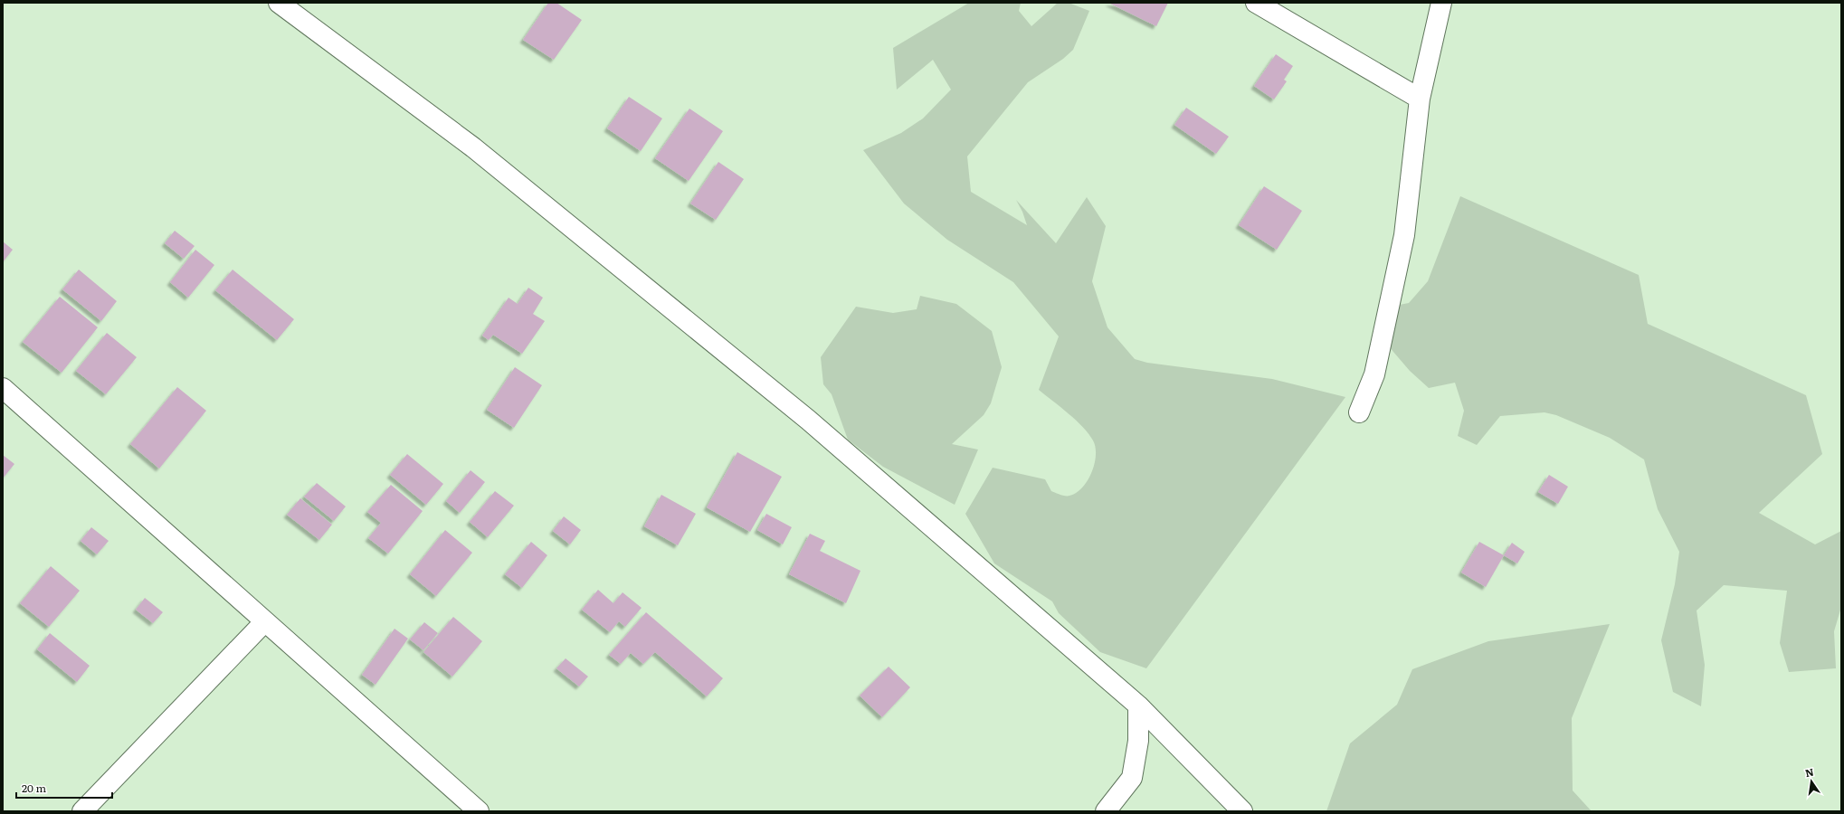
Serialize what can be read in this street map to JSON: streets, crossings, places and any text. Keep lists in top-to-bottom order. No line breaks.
{"scale_bar":"20 m","north":"top"}
